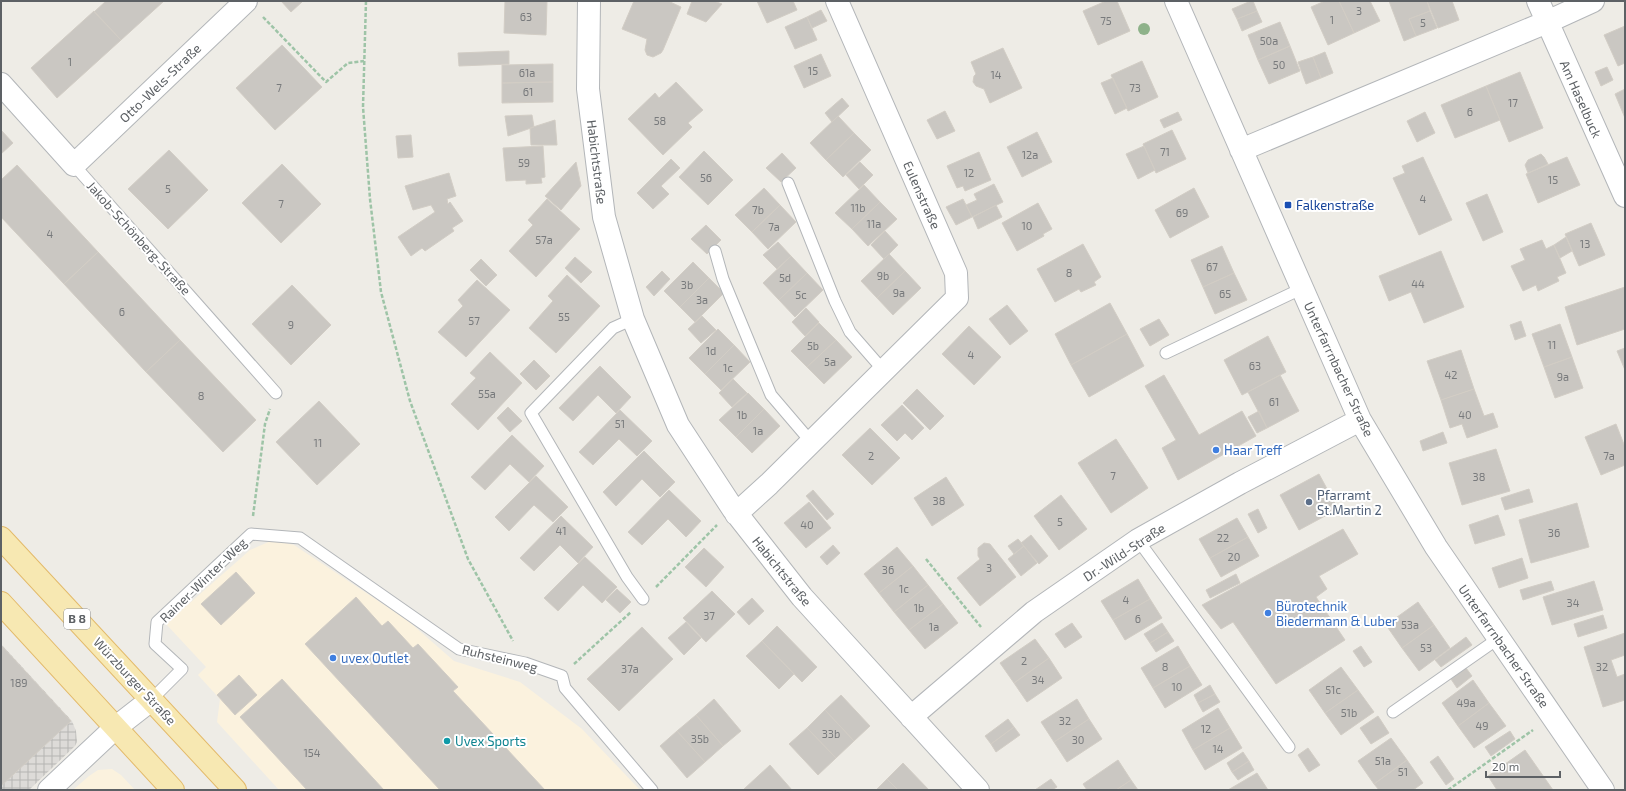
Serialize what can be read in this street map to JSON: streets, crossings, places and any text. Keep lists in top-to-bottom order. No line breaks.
{"streets":{"main road":["B 8","Würzburger Straße"],"street":["Otto-Wels-Straße","Am Haselbuck","Habichtstraße","Eulenstraße","Jakob-Schönberg-Straße","Unterfarrnbacher Straße","Dr.-Wild-Straße"],"lane":["Rainer-Winter-Weg","Ruhsteinweg"]},"crossings":[["Otto-Wels-Straße","Jakob-Schönberg-Straße"],["Habichtstraße","Eulenstraße"],["Habichtstraße","Dr.-Wild-Straße"],["Unterfarrnbacher Straße","Dr.-Wild-Straße"],["Rainer-Winter-Weg","Ruhsteinweg"],["Rainer-Winter-Weg","Würzburger Straße"]],"places":{"transit":["Falkenstraße"],"other":["Haar Treff","Pfarramt St.Martin 2","Bürotechnik Biedermann & Luber","uvex Outlet","Uvex Sports"]},"house_numbers":["3","63","1","75","5","50a","1","50","15","61a","14","7","73","61","17","6","58","71","12a","59","12","56","15","5","4","7","11b","7b","69","11a","10","7a","4","57a","13","67","8","9b","5d","44","3b","9a","65","5c","3a","6","55","57","9","11","5b","1d","4","5a","63","1c","42","9a","55a","8","61","1b","40","51","1a","11","2","7a","7","38","38","5","40","41","36","22","20","3","36","1c","4","34","1b","37","6","53a","1a","53","2","8","32","37a","34","189","10","51c","49a","51b","32","49","12","33b","35b","30","14","154","51a","51"],"scale_bar":"20 m"}
